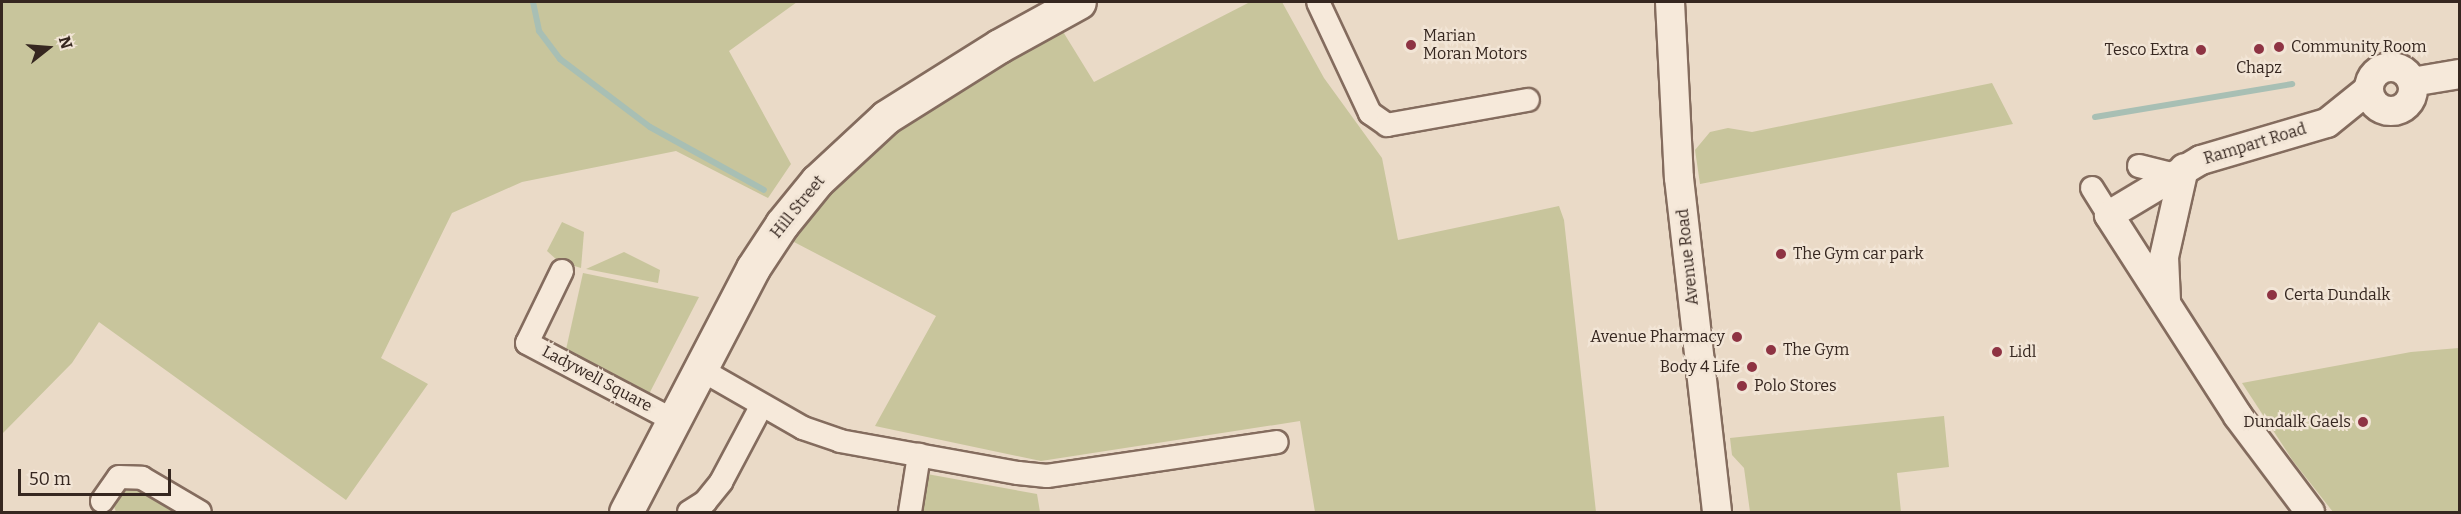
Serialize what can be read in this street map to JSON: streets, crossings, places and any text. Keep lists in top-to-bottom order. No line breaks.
{"streets":{"main road":["Hill Street"],"street":["Rampart Road","Avenue Road","Ladywell Square"]},"crossings":[["Hill Street","Ladywell Square"]],"places":["Marian Moran Motors","Community Room","Chapz","Tesco Extra","The Gym car park","Certa Dundalk","Avenue Pharmacy","The Gym","Lidl","Body 4 Life","Polo Stores","Dundalk Gaels"],"scale_bar":"50 m","north":"right"}
